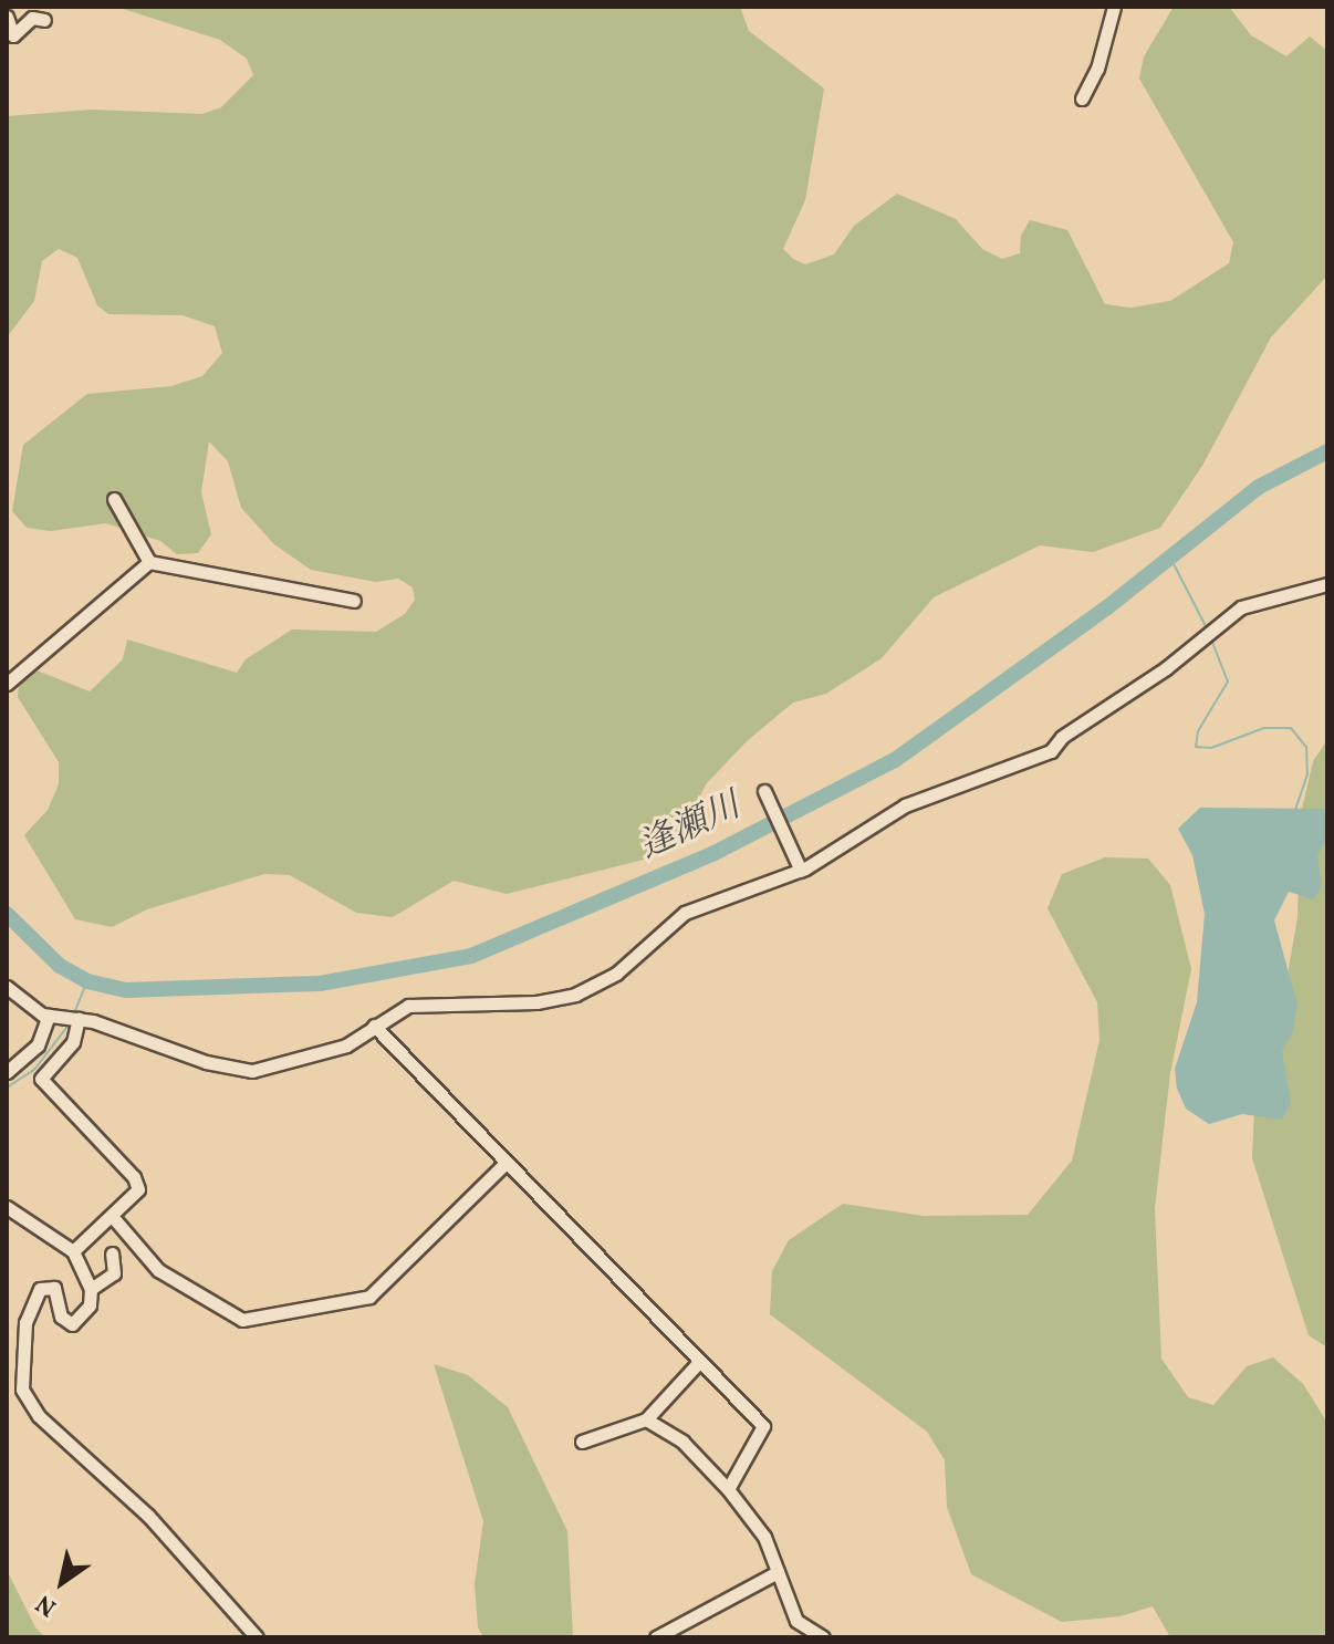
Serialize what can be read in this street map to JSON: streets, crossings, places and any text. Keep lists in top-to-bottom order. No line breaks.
{"water":["逢瀬川"],"north":"bottom left"}
